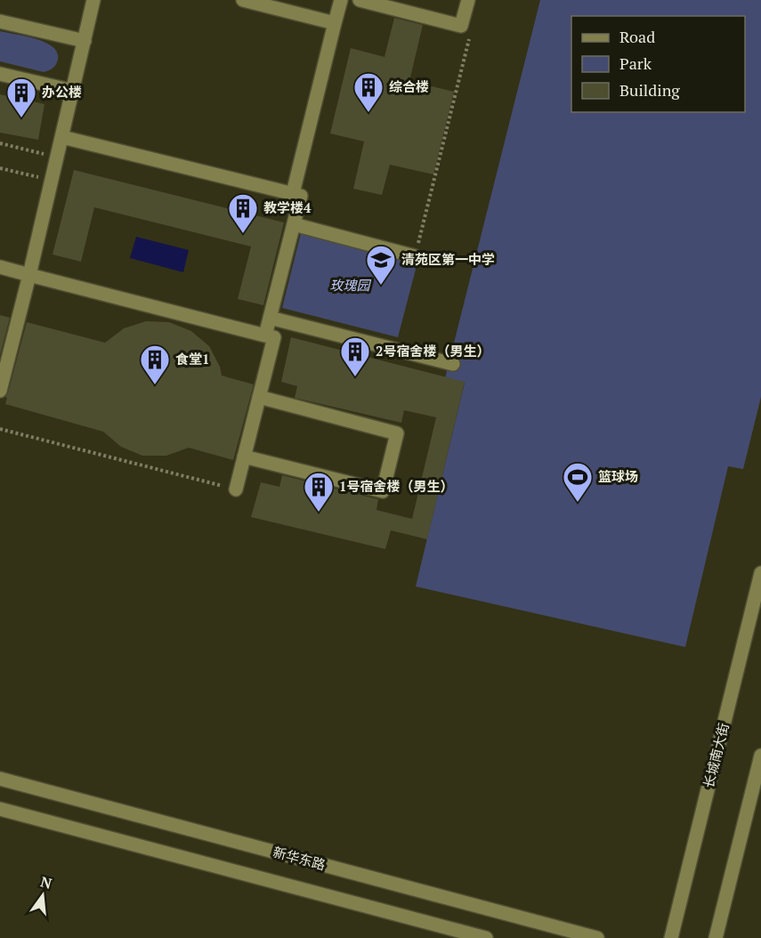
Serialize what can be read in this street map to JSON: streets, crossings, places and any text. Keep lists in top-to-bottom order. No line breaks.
{"streets":{"street":["长城南大街","新华东路"]},"parks":["玫瑰园"],"places":{"building":["综合楼","办公楼","教学楼4","2号宿舍楼（男生）","食堂1","1号宿舍楼（男生）"],"school or university":["清苑区第一中学"],"sports":["篮球场"]},"legend":["Road","Park","Building"],"north":"top"}
